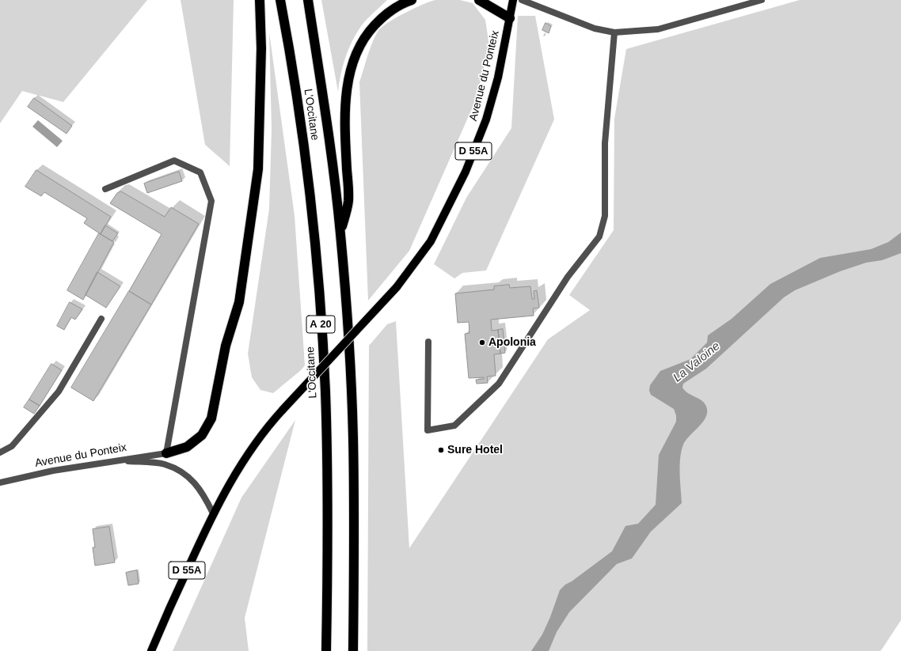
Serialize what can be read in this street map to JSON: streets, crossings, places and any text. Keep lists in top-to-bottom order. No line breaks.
{"streets":{"highway":["L'Occitane","A 20"],"main road":["Avenue du Ponteix","D 55A"]},"crossings":[["Avenue du Ponteix","D 55A"]],"water":["La Valoine"],"places":["Apolonia","Sure Hotel"]}
